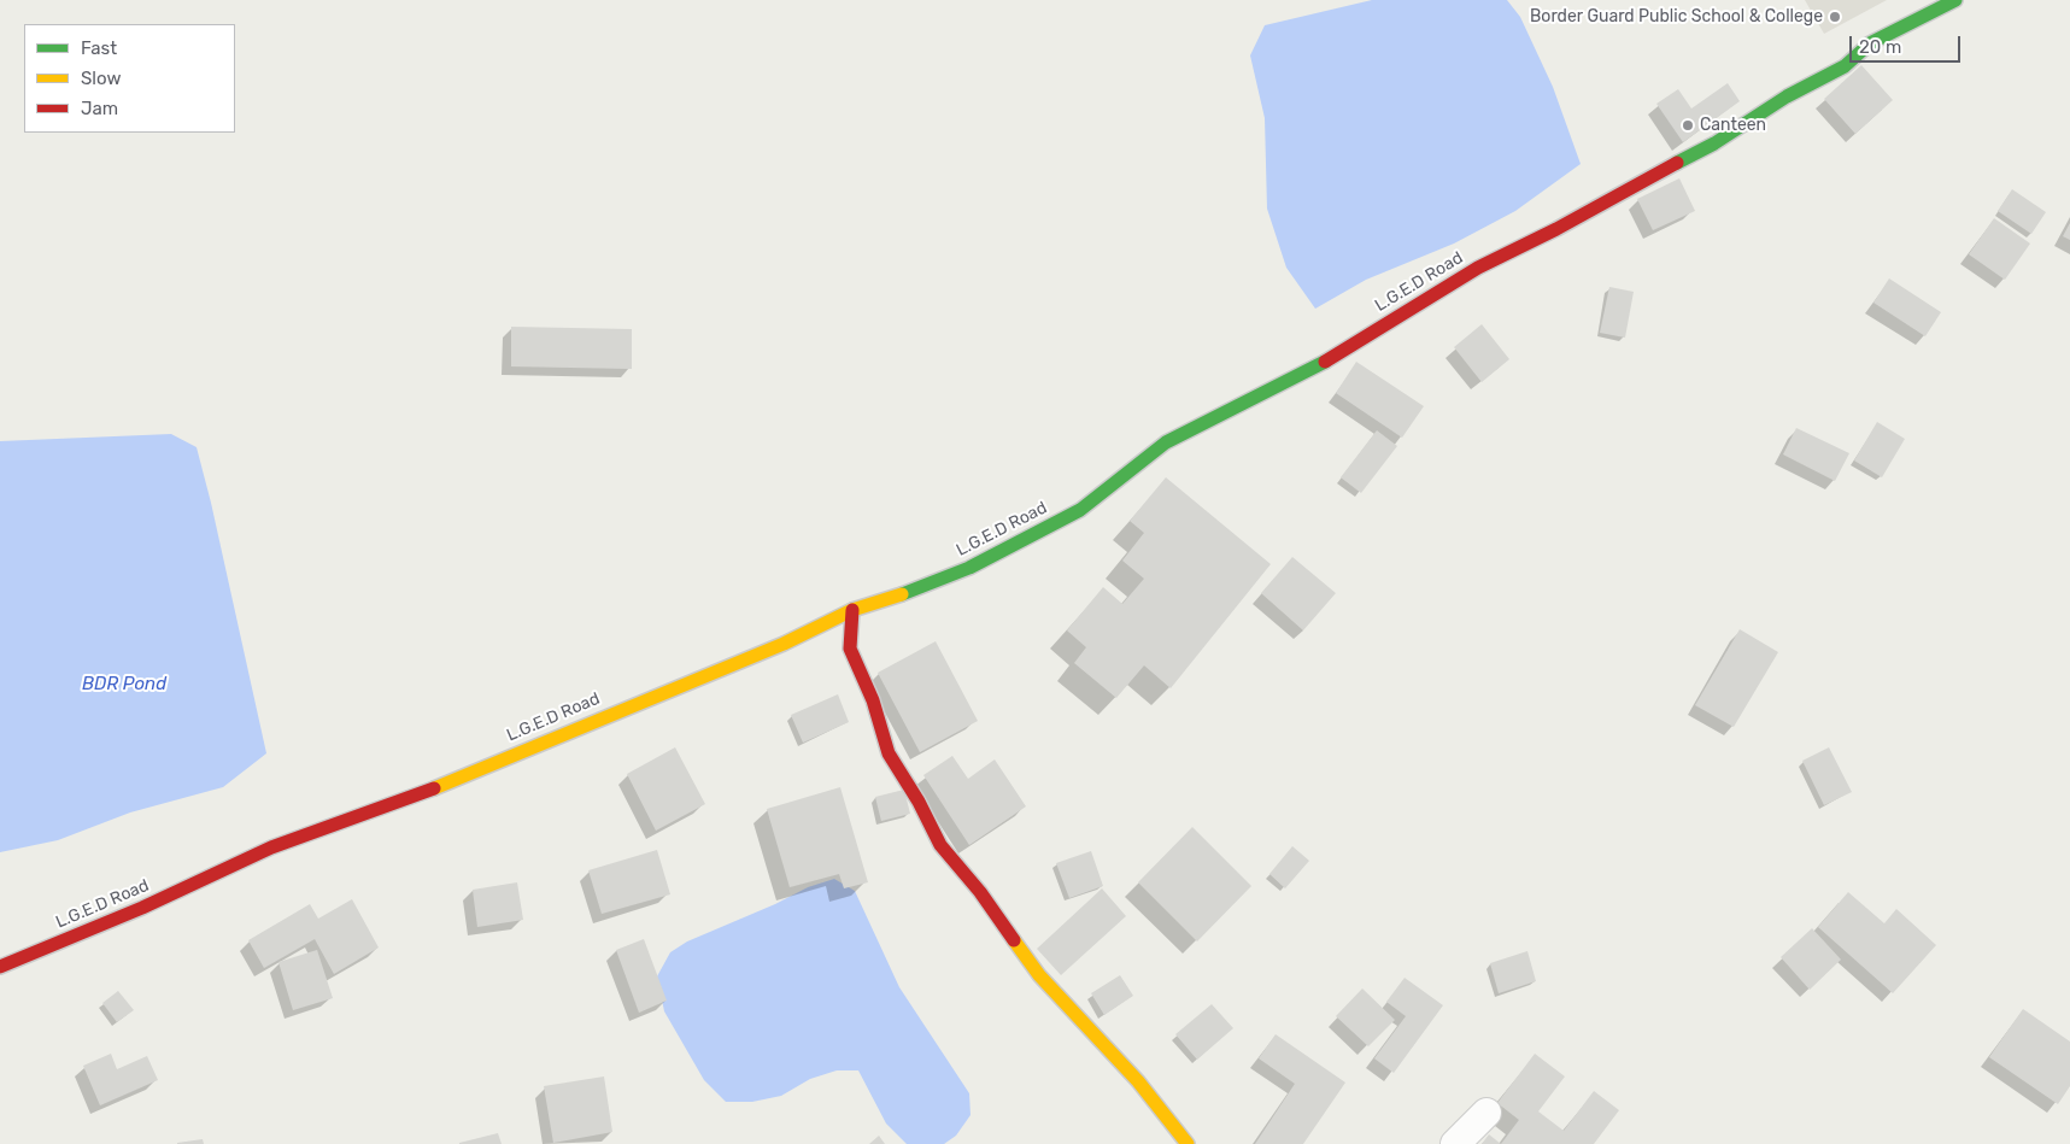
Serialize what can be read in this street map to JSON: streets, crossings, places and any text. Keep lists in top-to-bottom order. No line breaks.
{"streets":{"main road":["L.G.E.D Road"]},"water":["BDR Pond"],"places":["Border Guard Public School & College","Canteen"],"legend":["Fast","Slow","Jam"],"scale_bar":"20 m"}
